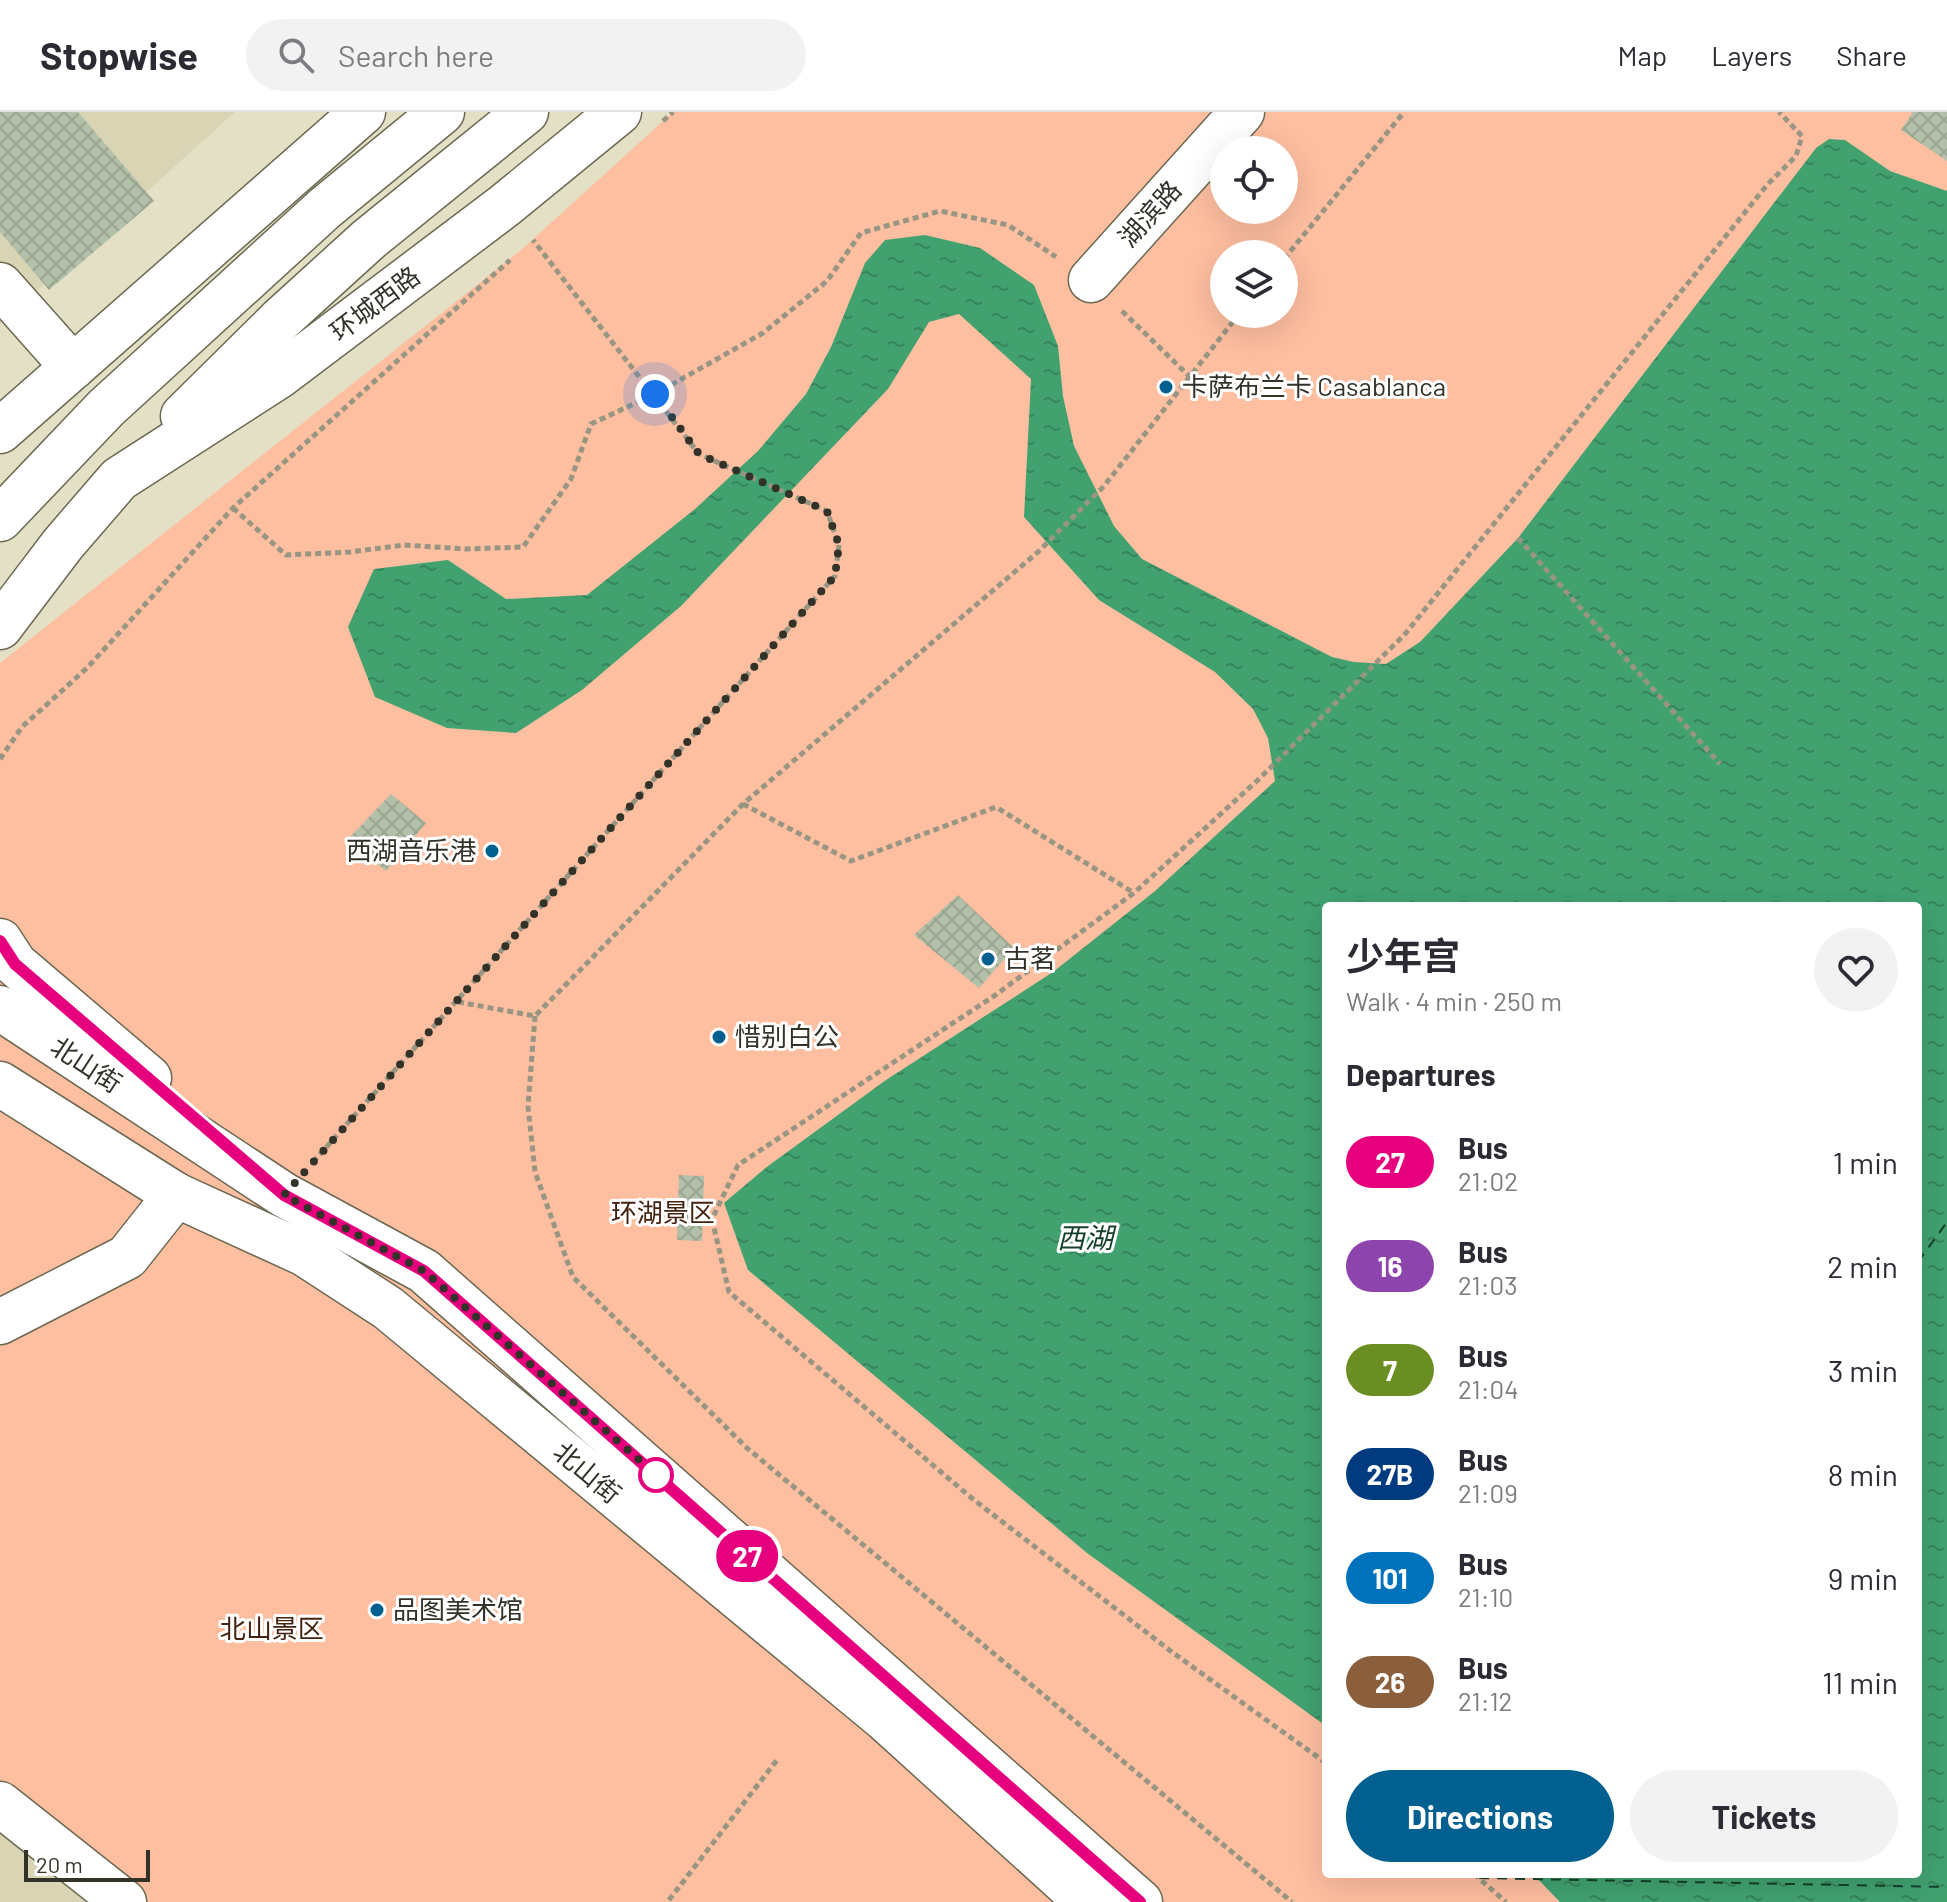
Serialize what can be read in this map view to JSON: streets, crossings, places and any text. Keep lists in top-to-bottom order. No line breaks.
{"streets":{"main road":["湖滨路","环城西路","北山街"]},"water":["西湖"],"parks":["环湖景区","北山景区"],"places":["卡萨布兰卡 Casablanca","西湖音乐港","古茗","惜别白公","品图美术馆"],"lines":["bus line 27"],"scale_bar":"20 m","page":{"header":"Stopwise","search":"Search here","nav":["Map","Layers","Share"],"on_map":"27","heading":[["少年宫","Walk · 4 min · 250 m"],"Departures"],"list":[{"mark":"27","name":"Bus","note":"21:02","value":"1 min"},{"mark":"16","name":"Bus","note":"21:03","value":"2 min"},{"mark":"7","name":"Bus","note":"21:04","value":"3 min"},{"mark":"27B","name":"Bus","note":"21:09","value":"8 min"},{"mark":"101","name":"Bus","note":"21:10","value":"9 min"},{"mark":"26","name":"Bus","note":"21:12","value":"11 min"}],"buttons":["Directions","Tickets"],"scale":"20 m"}}
